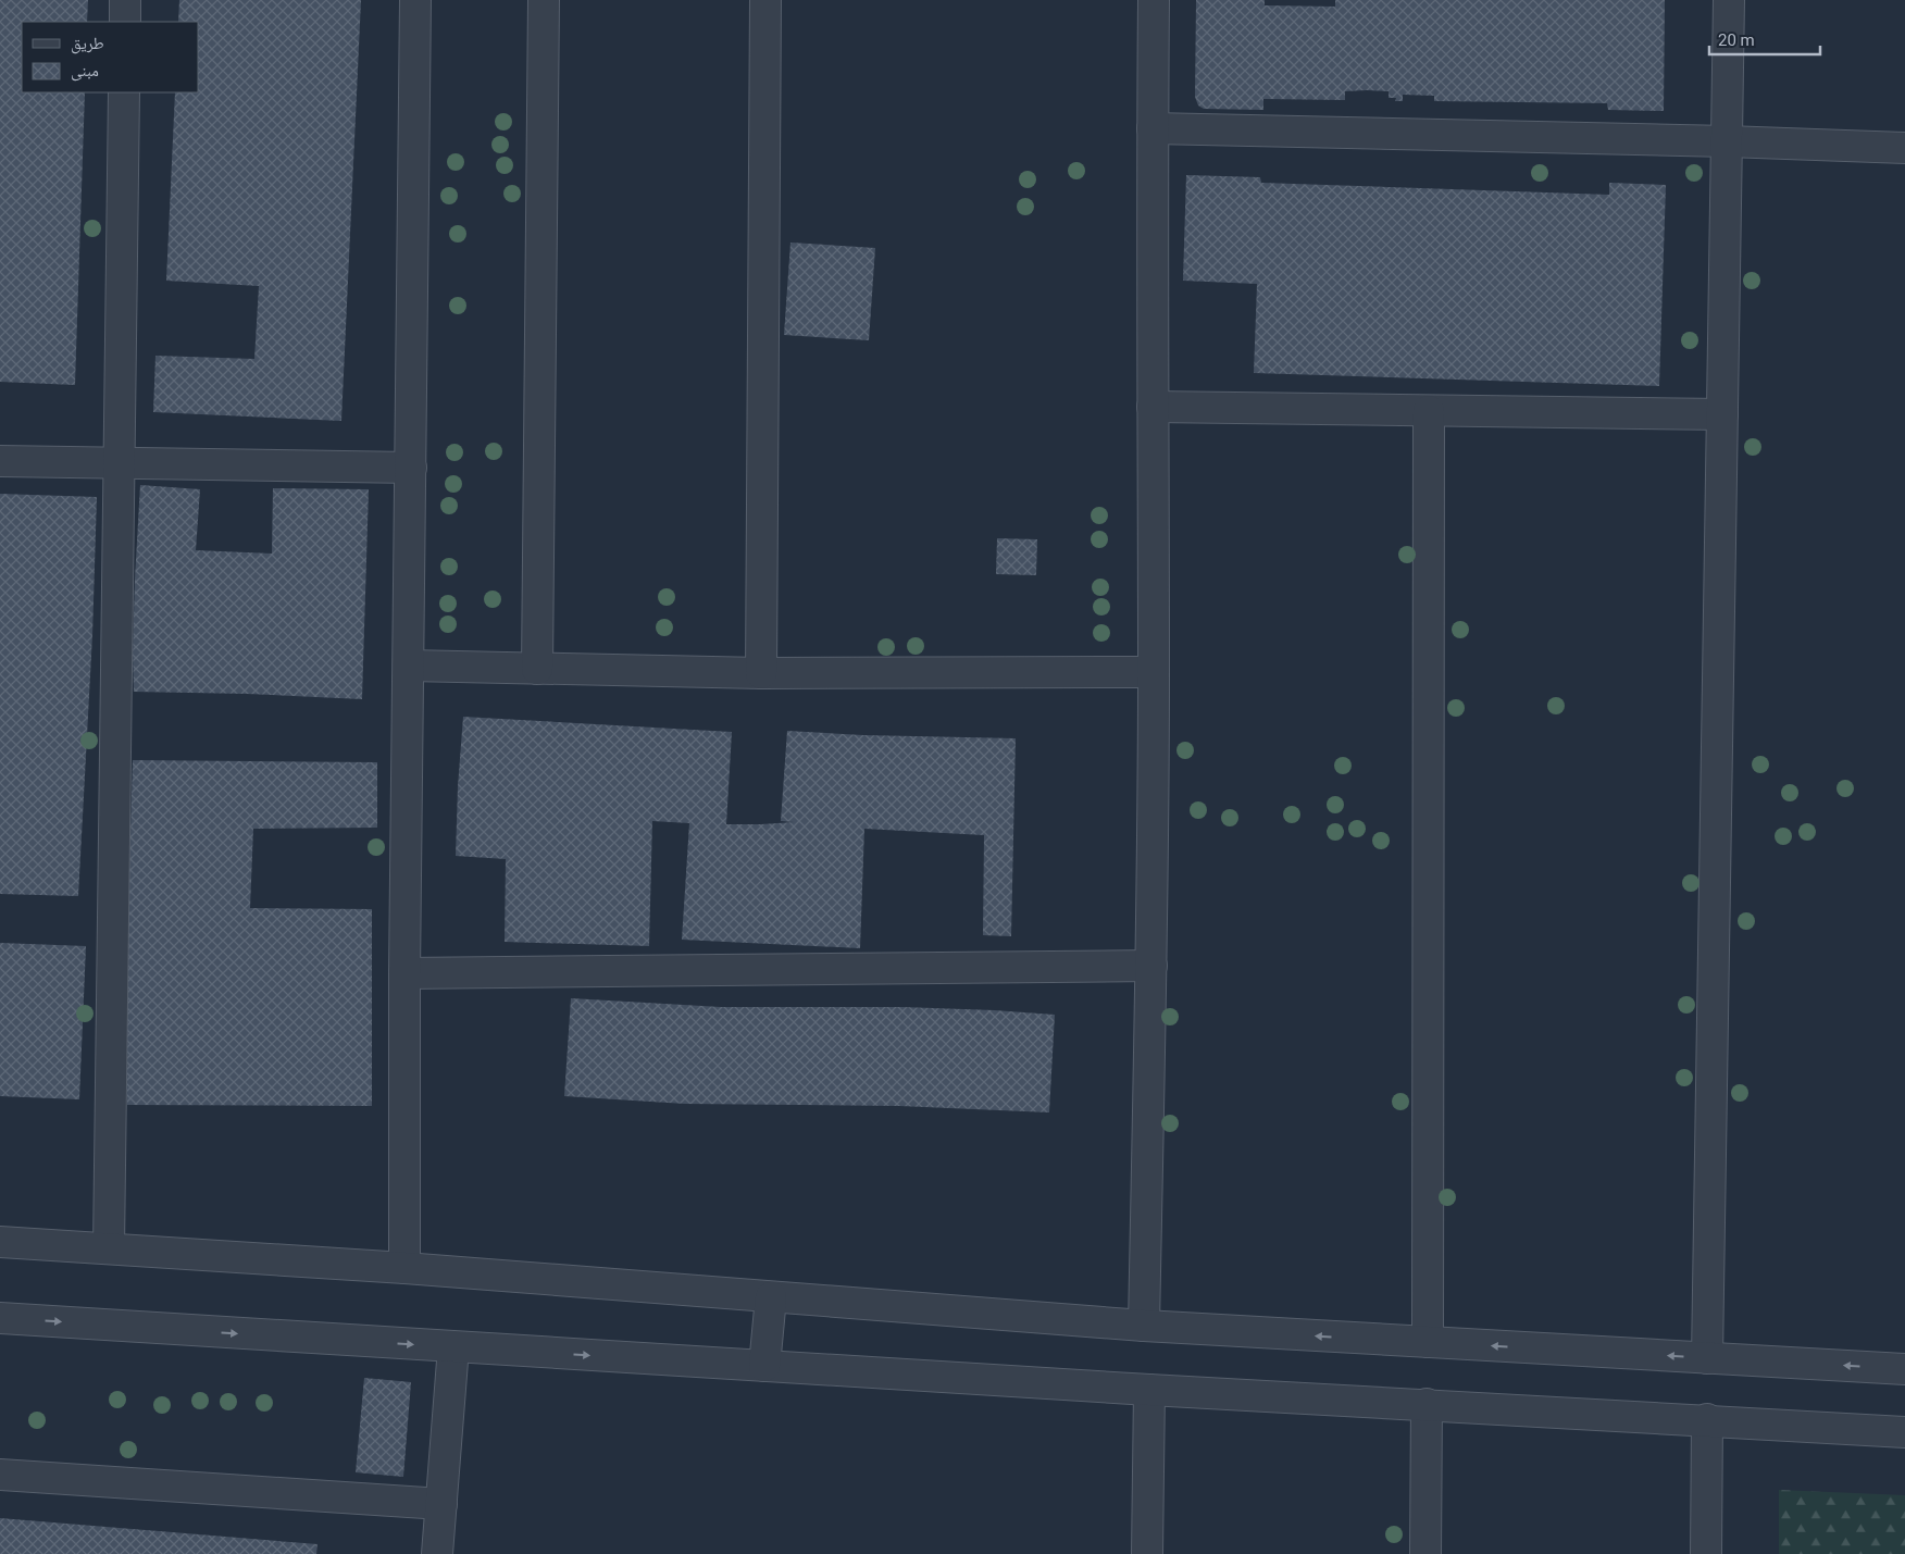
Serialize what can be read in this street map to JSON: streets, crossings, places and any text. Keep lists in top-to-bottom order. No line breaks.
{"legend":["طريق","مبنى"],"scale_bar":"20 m"}
